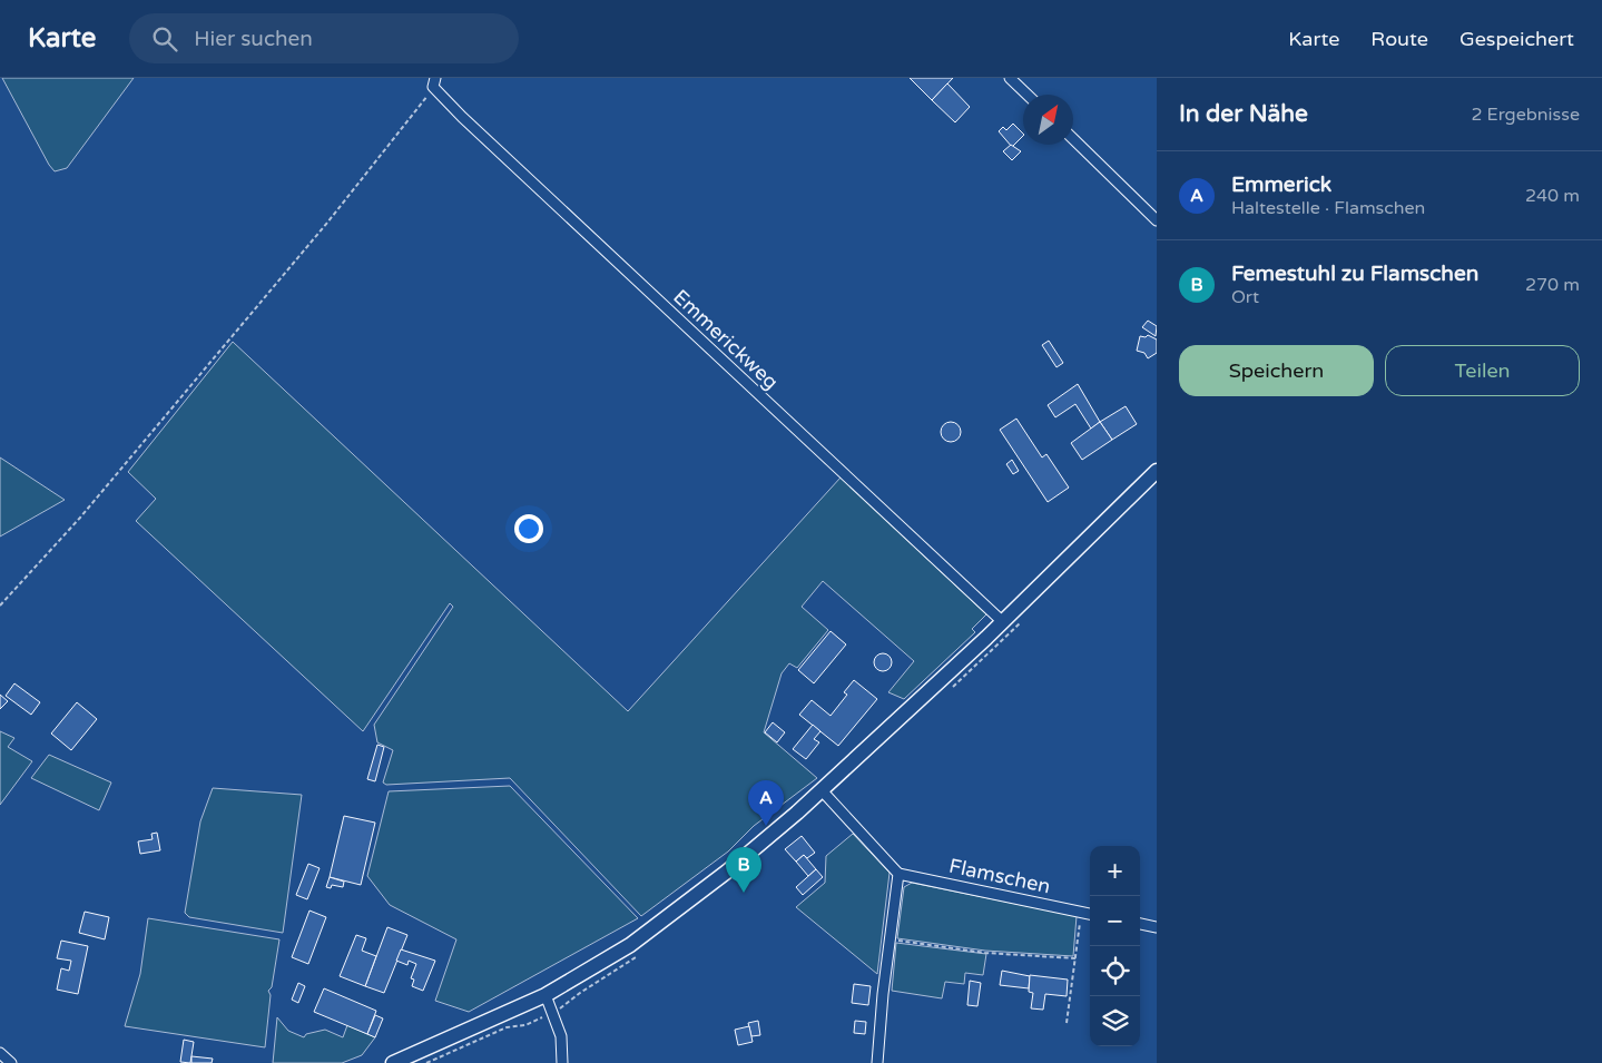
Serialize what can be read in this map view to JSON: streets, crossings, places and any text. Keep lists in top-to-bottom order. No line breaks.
{"streets":{"street":["Emmerickweg","Flamschen"]},"north":"top right","page":{"header":"Karte","search":"Hier suchen","nav":["Karte","Route","Gespeichert"],"heading":["In der Nähe","2 Ergebnisse"],"list":[{"mark":"A","name":"Emmerick","note":"Haltestelle · Flamschen","value":"240 m"},{"mark":"B","name":"Femestuhl zu Flamschen","note":"Ort","value":"270 m"}],"buttons":["Speichern","Teilen"],"pins":["A","B"],"map_buttons":["+","−"]}}
